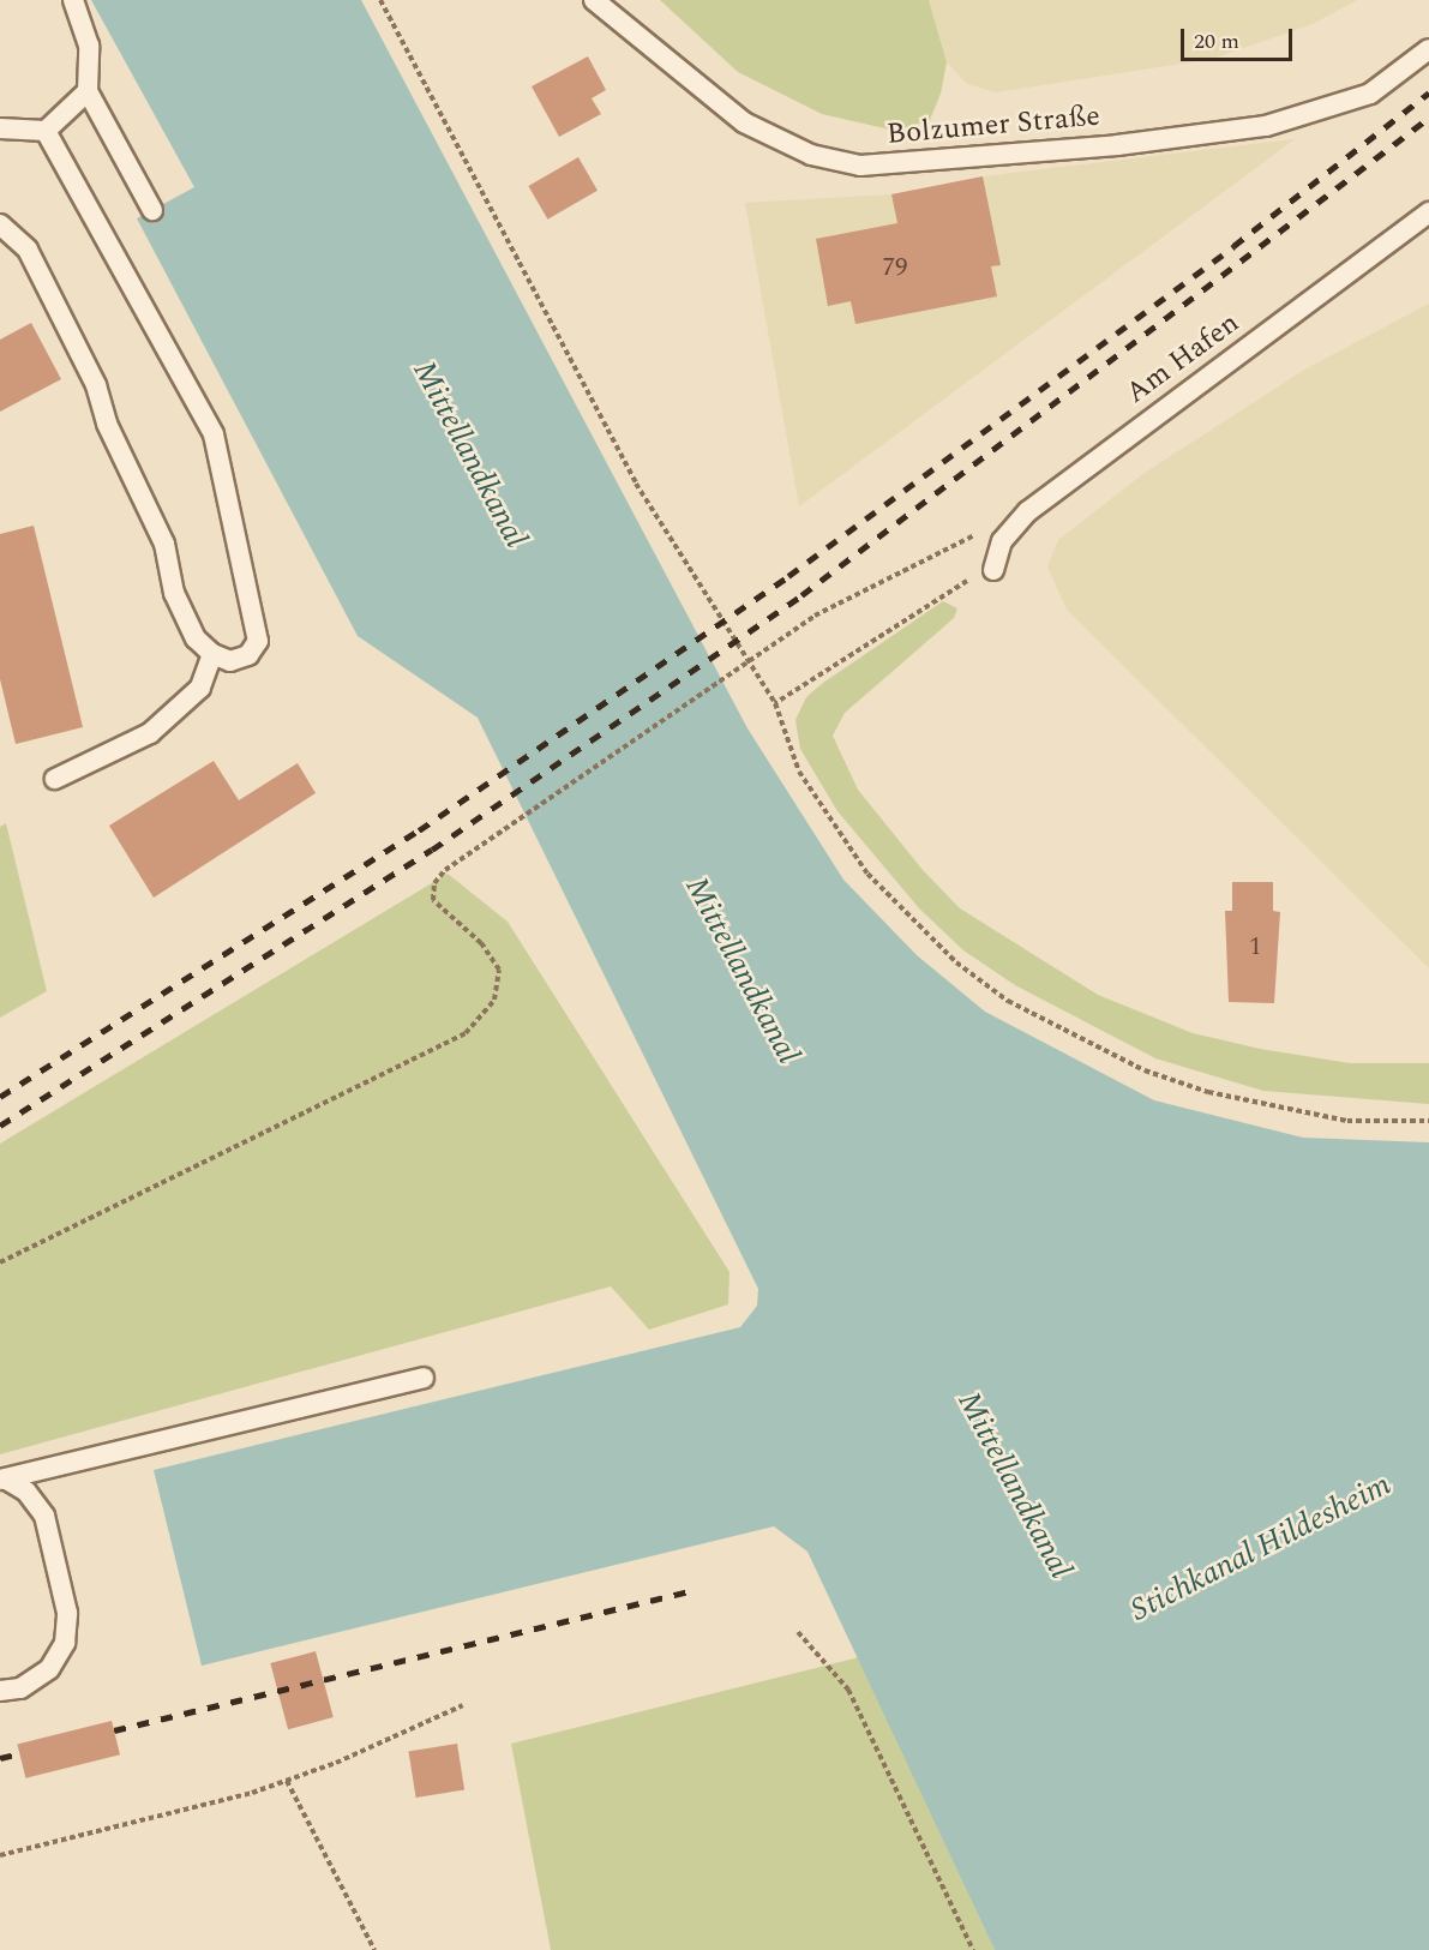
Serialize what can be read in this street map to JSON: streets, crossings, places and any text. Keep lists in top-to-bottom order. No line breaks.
{"streets":{"lane":["Bolzumer Straße","Am Hafen"]},"water":["Mittellandkanal","Stichkanal Hildesheim"],"house_numbers":["79","1"],"scale_bar":"20 m"}
